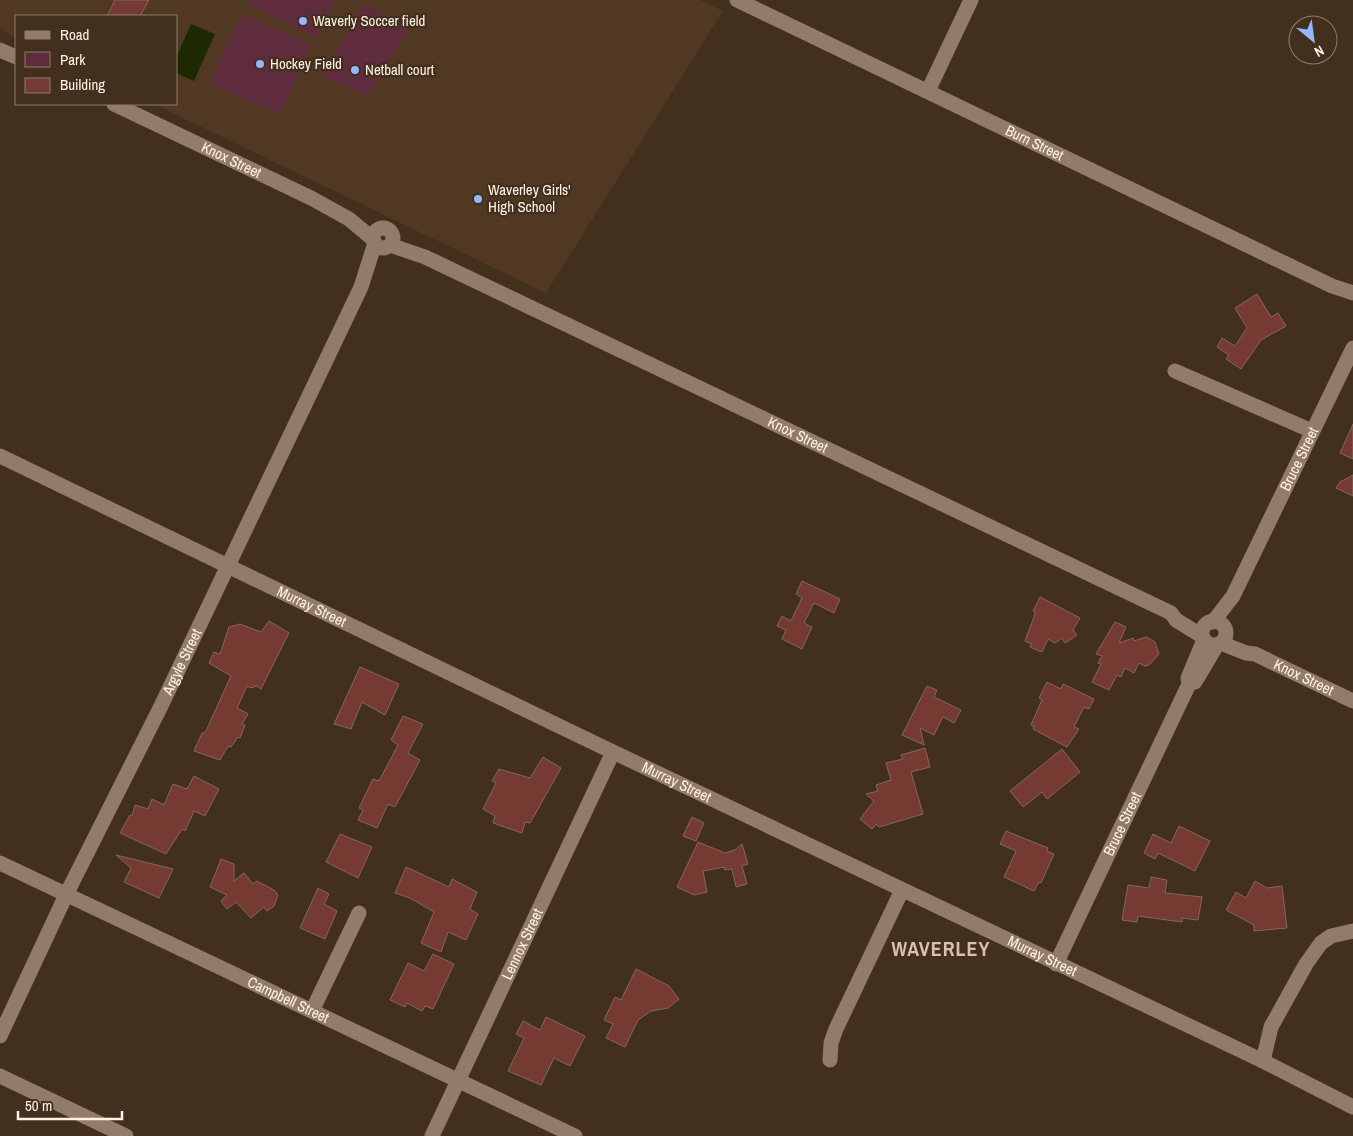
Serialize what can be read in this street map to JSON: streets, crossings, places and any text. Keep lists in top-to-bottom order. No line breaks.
{"streets":{"street":["Burn Street","Knox Street","Bruce Street","Murray Street","Argyle Street","Lennox Street","Campbell Street"]},"crossings":[["Knox Street","Bruce Street"],["Knox Street","Argyle Street"],["Bruce Street","Murray Street"],["Murray Street","Argyle Street"],["Murray Street","Lennox Street"],["Argyle Street","Campbell Street"],["Lennox Street","Campbell Street"]],"districts":["WAVERLEY"],"places":["Waverly Soccer field","Hockey Field","Netball court","Waverley Girls' High School"],"legend":["Road","Park","Building"],"scale_bar":"50 m","north":"bottom right"}
